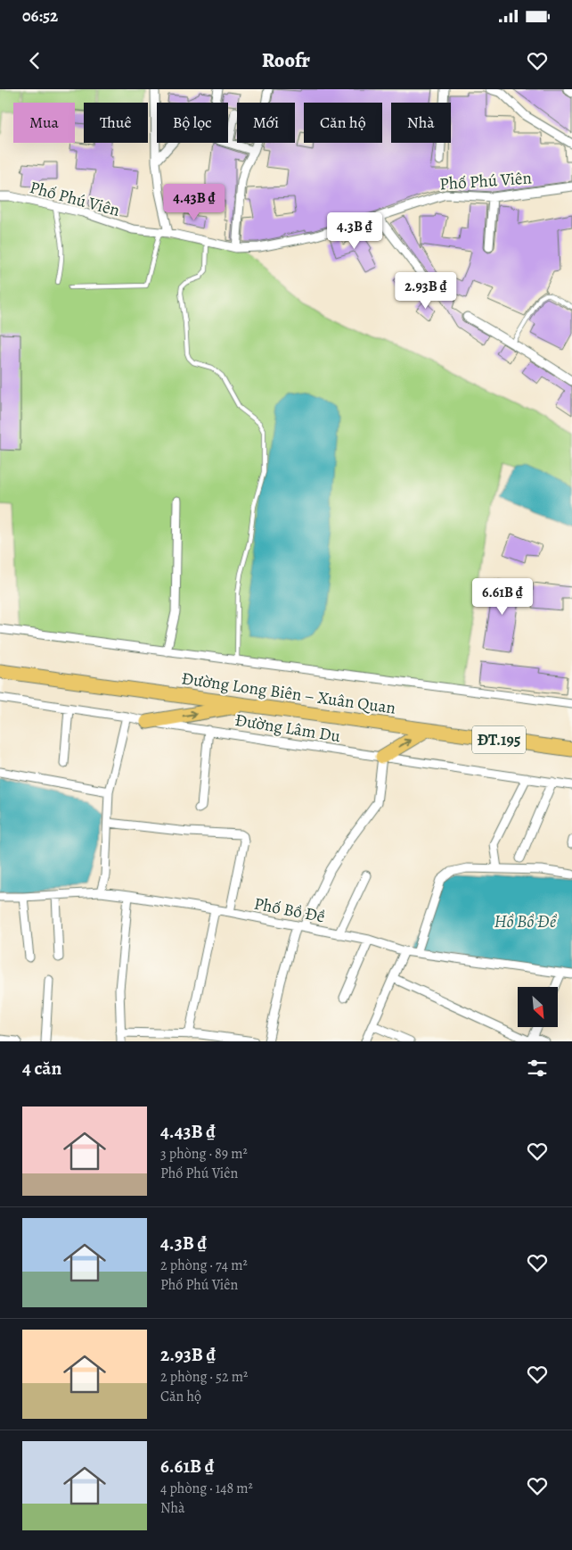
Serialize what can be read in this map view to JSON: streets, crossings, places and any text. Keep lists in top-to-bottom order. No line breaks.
{"streets":{"main road":["Đường Long Biên – Xuân Quan","ĐT.195"],"street":["Phố Phú Viên","Đường Lâm Du","Phố Bồ Đề"]},"water":["Hồ Bồ Đề"],"north":"bottom right","page":{"status":"06:52","header":"Roofr","chip":["Mua","Thuê","Bộ lọc","Mới","Căn hộ","Nhà"],"price":["4.43B ₫","4.3B ₫","2.93B ₫","6.61B ₫"],"heading":"4 căn","list":[{"name":"4.43B ₫","note":"3 phòng · 89 m² · Phố Phú Viên"},{"name":"4.3B ₫","note":"2 phòng · 74 m² · Phố Phú Viên"},{"name":"2.93B ₫","note":"2 phòng · 52 m² · Căn hộ"},{"name":"6.61B ₫","note":"4 phòng · 148 m² · Nhà"}]}}
